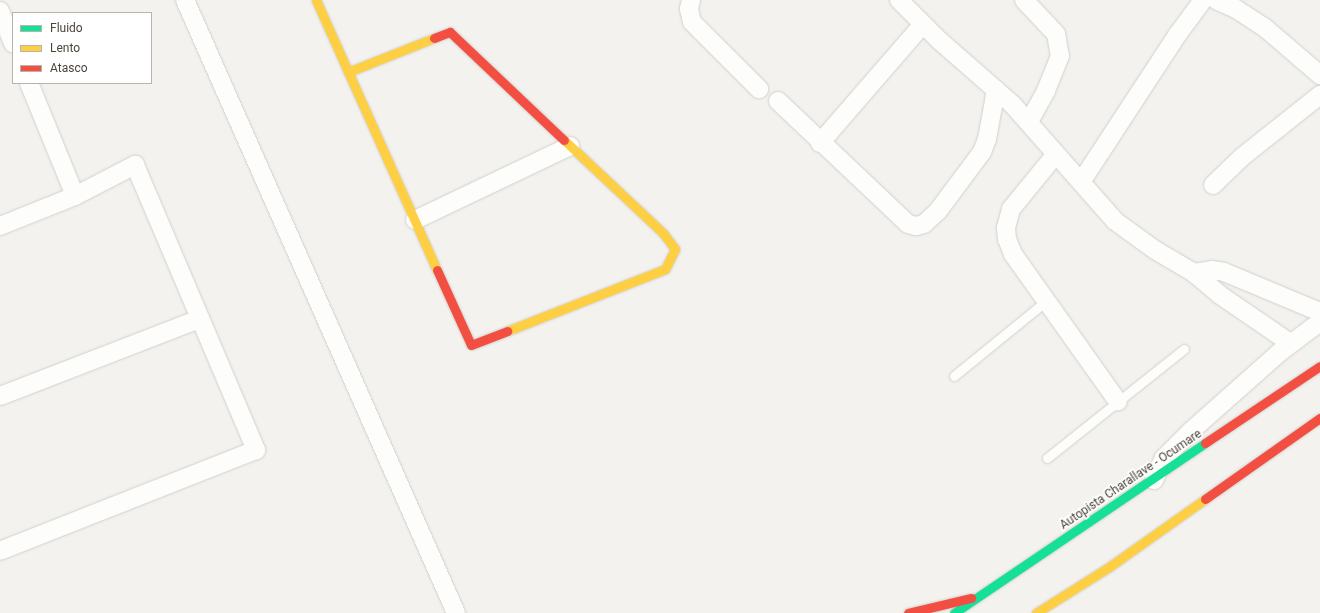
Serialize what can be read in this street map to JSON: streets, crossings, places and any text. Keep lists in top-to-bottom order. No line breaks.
{"streets":{"main road":["Autopista Charallave - Ocumare"]},"legend":["Fluido","Lento","Atasco"]}
